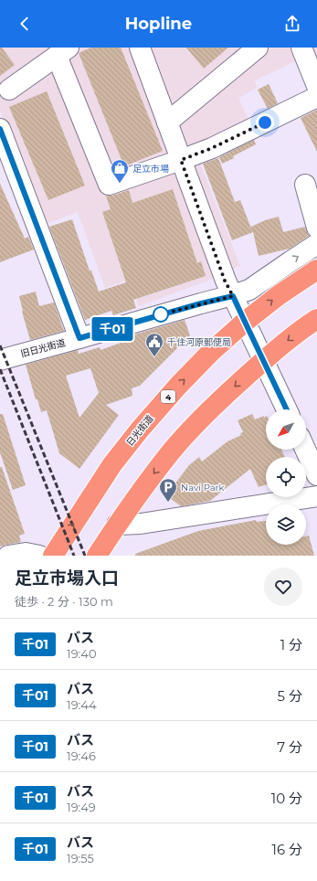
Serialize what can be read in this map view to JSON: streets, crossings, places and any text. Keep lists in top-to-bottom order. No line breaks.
{"streets":{"highway":["4","日光街道"],"street":["旧日光街道"]},"places":{"shop":["足立市場"],"public building":["千住河原郵便局"],"parking":["Navi Park"]},"lines":["bus line 千01"],"north":"bottom left","page":{"header":"Hopline","on_map":"千01","heading":["足立市場入口","徒歩 · 2 分 · 130 m"],"list":[{"mark":"千01","name":"バス","note":"19:40","value":"1 分"},{"mark":"千01","name":"バス","note":"19:44","value":"5 分"},{"mark":"千01","name":"バス","note":"19:46","value":"7 分"},{"mark":"千01","name":"バス","note":"19:49","value":"10 分"},{"mark":"千01","name":"バス","note":"19:55","value":"16 分"}]}}
